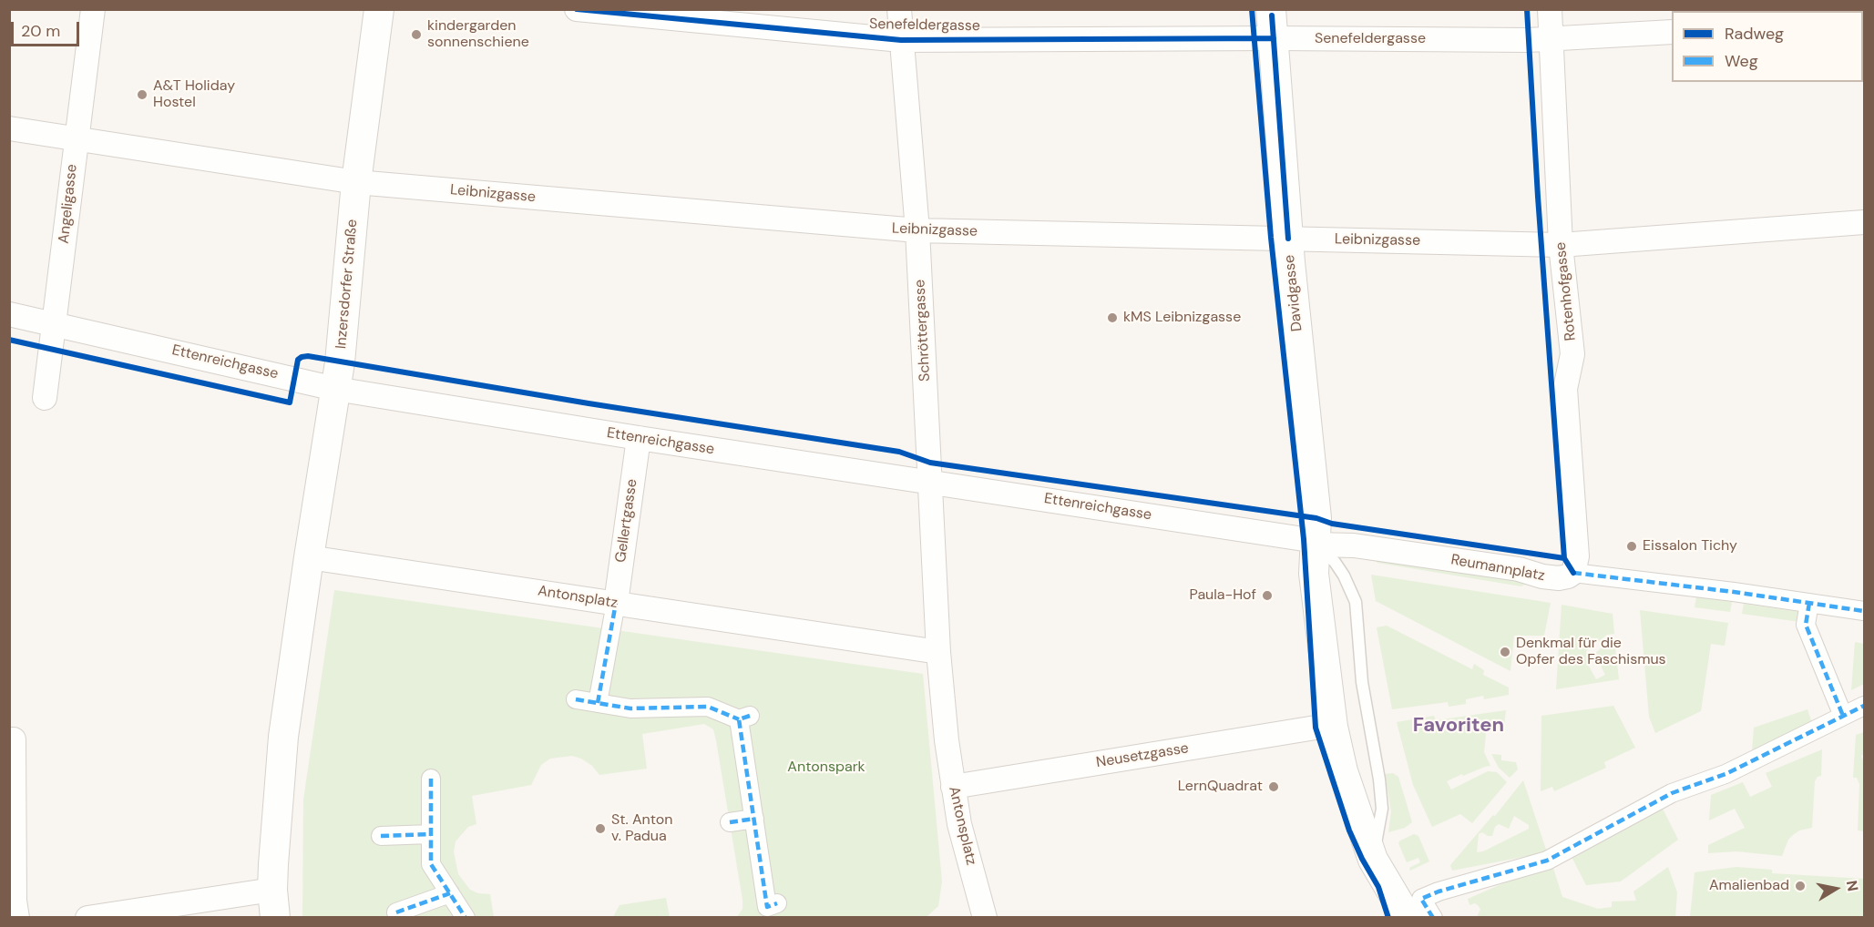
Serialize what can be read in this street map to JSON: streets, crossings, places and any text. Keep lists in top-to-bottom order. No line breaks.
{"streets":{"street":["Senefeldergasse","Leibnizgasse","Angeligasse","Inzersdorfer Straße","Rotenhofgasse","Davidgasse","Schröttergasse","Ettenreichgasse","Gellertgasse","Reumannplatz","Antonsplatz","Neusetzgasse"]},"crossings":[["Senefeldergasse","Rotenhofgasse"],["Senefeldergasse","Davidgasse"],["Senefeldergasse","Schröttergasse"],["Leibnizgasse","Angeligasse"],["Leibnizgasse","Inzersdorfer Straße"],["Leibnizgasse","Rotenhofgasse"],["Leibnizgasse","Davidgasse"],["Leibnizgasse","Schröttergasse"],["Angeligasse","Ettenreichgasse"],["Inzersdorfer Straße","Ettenreichgasse"],["Inzersdorfer Straße","Antonsplatz"],["Rotenhofgasse","Reumannplatz"],["Davidgasse","Ettenreichgasse"],["Davidgasse","Reumannplatz"],["Schröttergasse","Ettenreichgasse"],["Schröttergasse","Antonsplatz"],["Ettenreichgasse","Gellertgasse"],["Ettenreichgasse","Reumannplatz"],["Gellertgasse","Antonsplatz"],["Antonsplatz","Neusetzgasse"]],"districts":["Favoriten"],"parks":["Antonspark"],"places":["kindergarden sonnenschiene","A&T Holiday Hostel","kMS Leibnizgasse","Eissalon Tichy","Paula-Hof","Denkmal für die Opfer des Faschismus","LernQuadrat","St. Anton v. Padua","Amalienbad"],"legend":["Radweg","Weg"],"scale_bar":"20 m","north":"right"}
